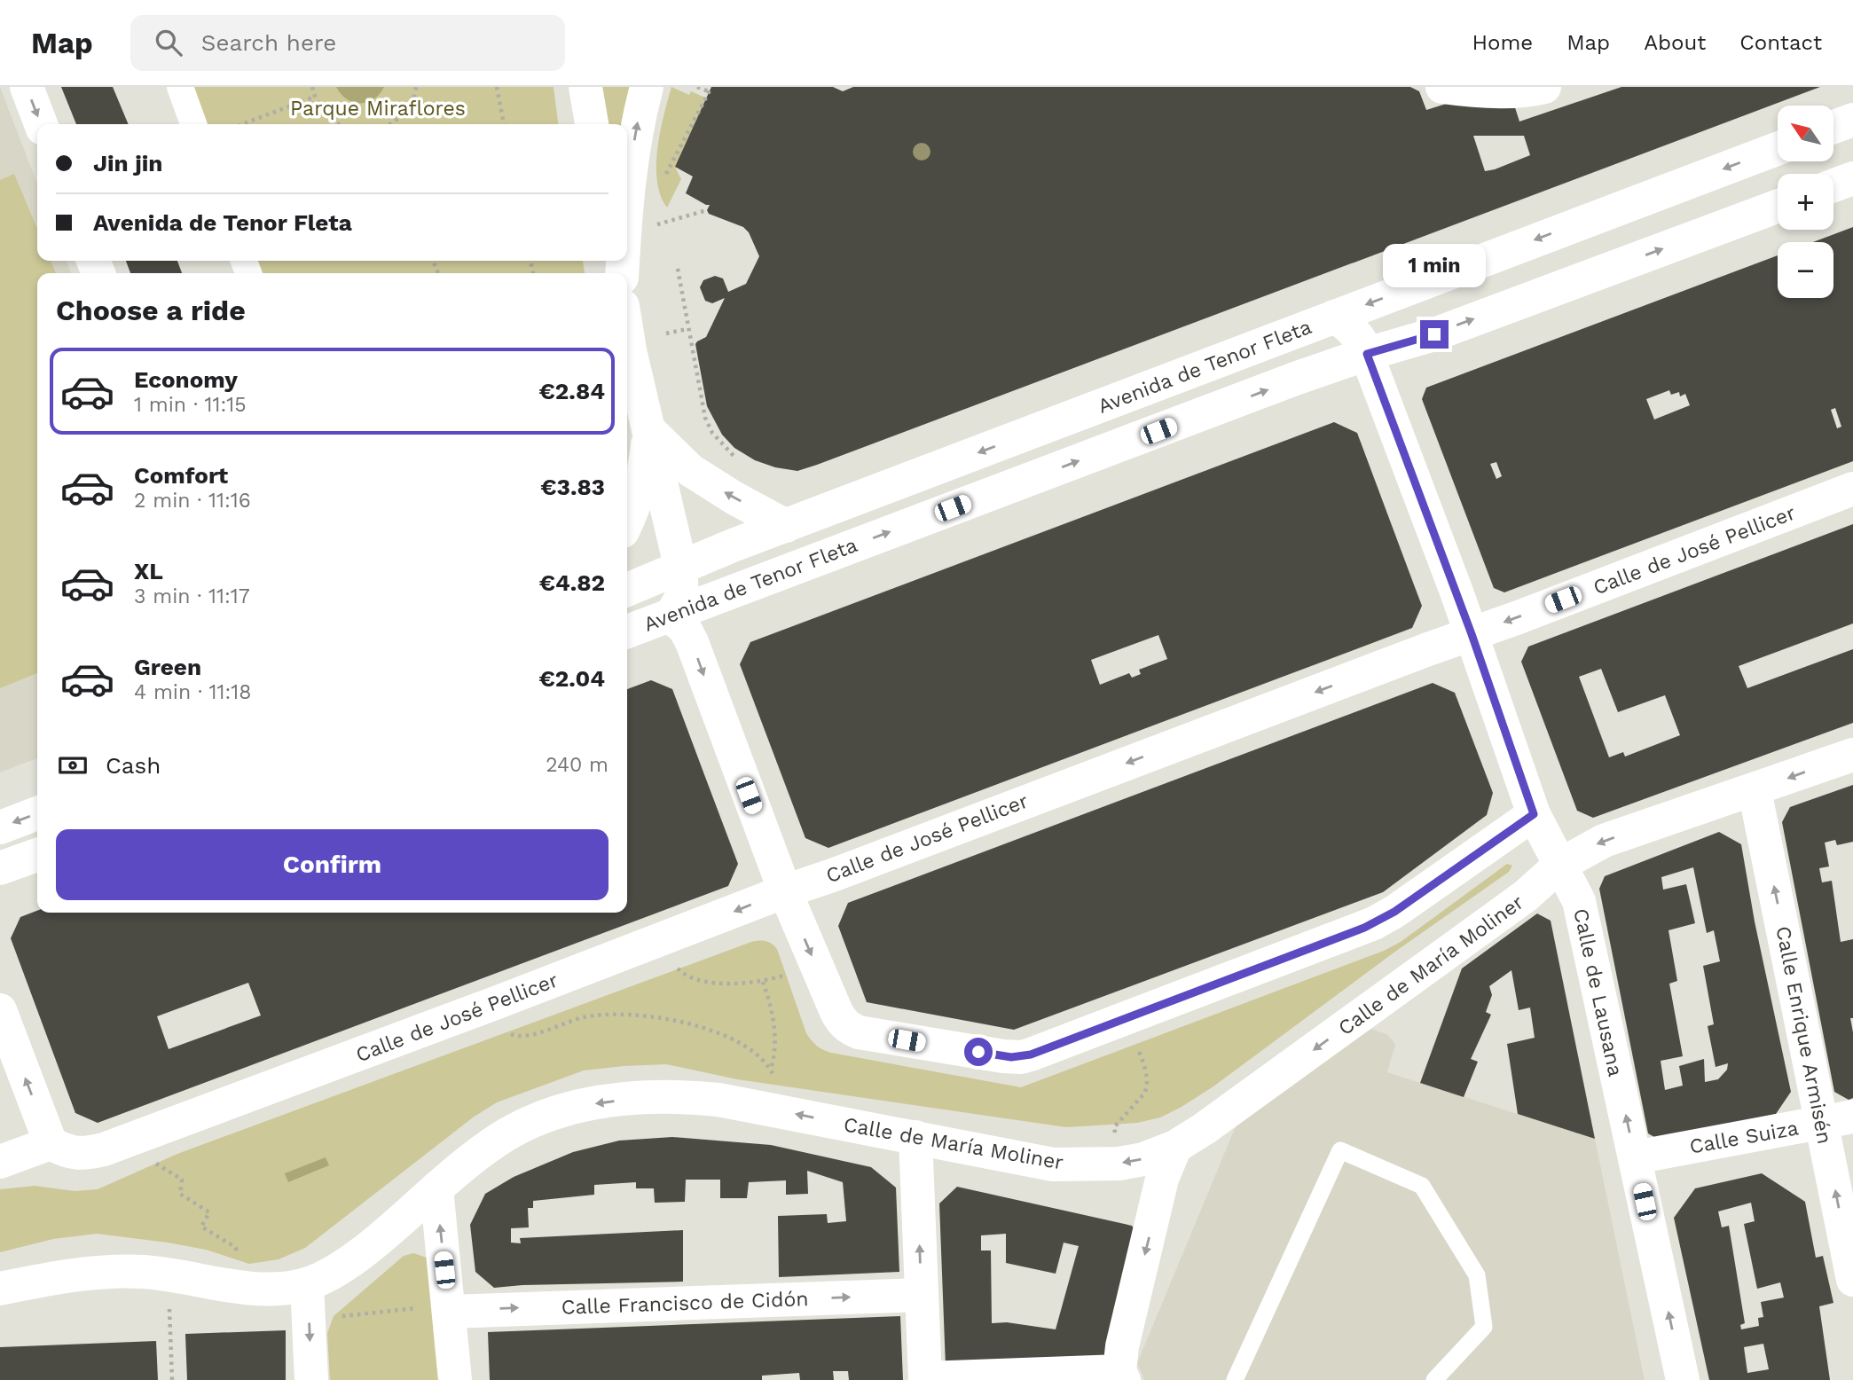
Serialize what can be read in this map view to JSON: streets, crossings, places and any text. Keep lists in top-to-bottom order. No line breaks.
{"streets":{"street":["Avenida de Tenor Fleta","Calle de José Pellicer","Calle de María Moliner","Calle de Lausana","Calle Enrique Armisén","Calle Suiza","Calle Francisco de Cidón"]},"crossings":[["Avenida de Tenor Fleta","Calle de Lausana"],["Calle de José Pellicer","Calle de Lausana"],["Calle de María Moliner","Calle de Lausana"],["Calle de María Moliner","Calle Enrique Armisén"],["Calle de Lausana","Calle Suiza"],["Calle Enrique Armisén","Calle Suiza"]],"one_way":["Calle de José Pellicer","Calle de María Moliner","Calle de Lausana","Calle Enrique Armisén","Calle Francisco de Cidón"],"parks":["Parque Miraflores"],"north":"top left","page":{"header":"Map","search":"Search here","nav":["Home","Map","About","Contact"],"map_buttons":["+","−"],"banner":["Jin jin","Avenida de Tenor Fleta"],"bubble":"1 min","heading":"Choose a ride","list":[{"name":"Economy","note":"1 min · 11:15","value":"€2.84"},{"name":"Comfort","note":"2 min · 11:16","value":"€3.83"},{"name":"XL","note":"3 min · 11:17","value":"€4.82"},{"name":"Green","note":"4 min · 11:18","value":"€2.04"}],"pay":["Cash","240 m"],"buttons":"Confirm"}}
